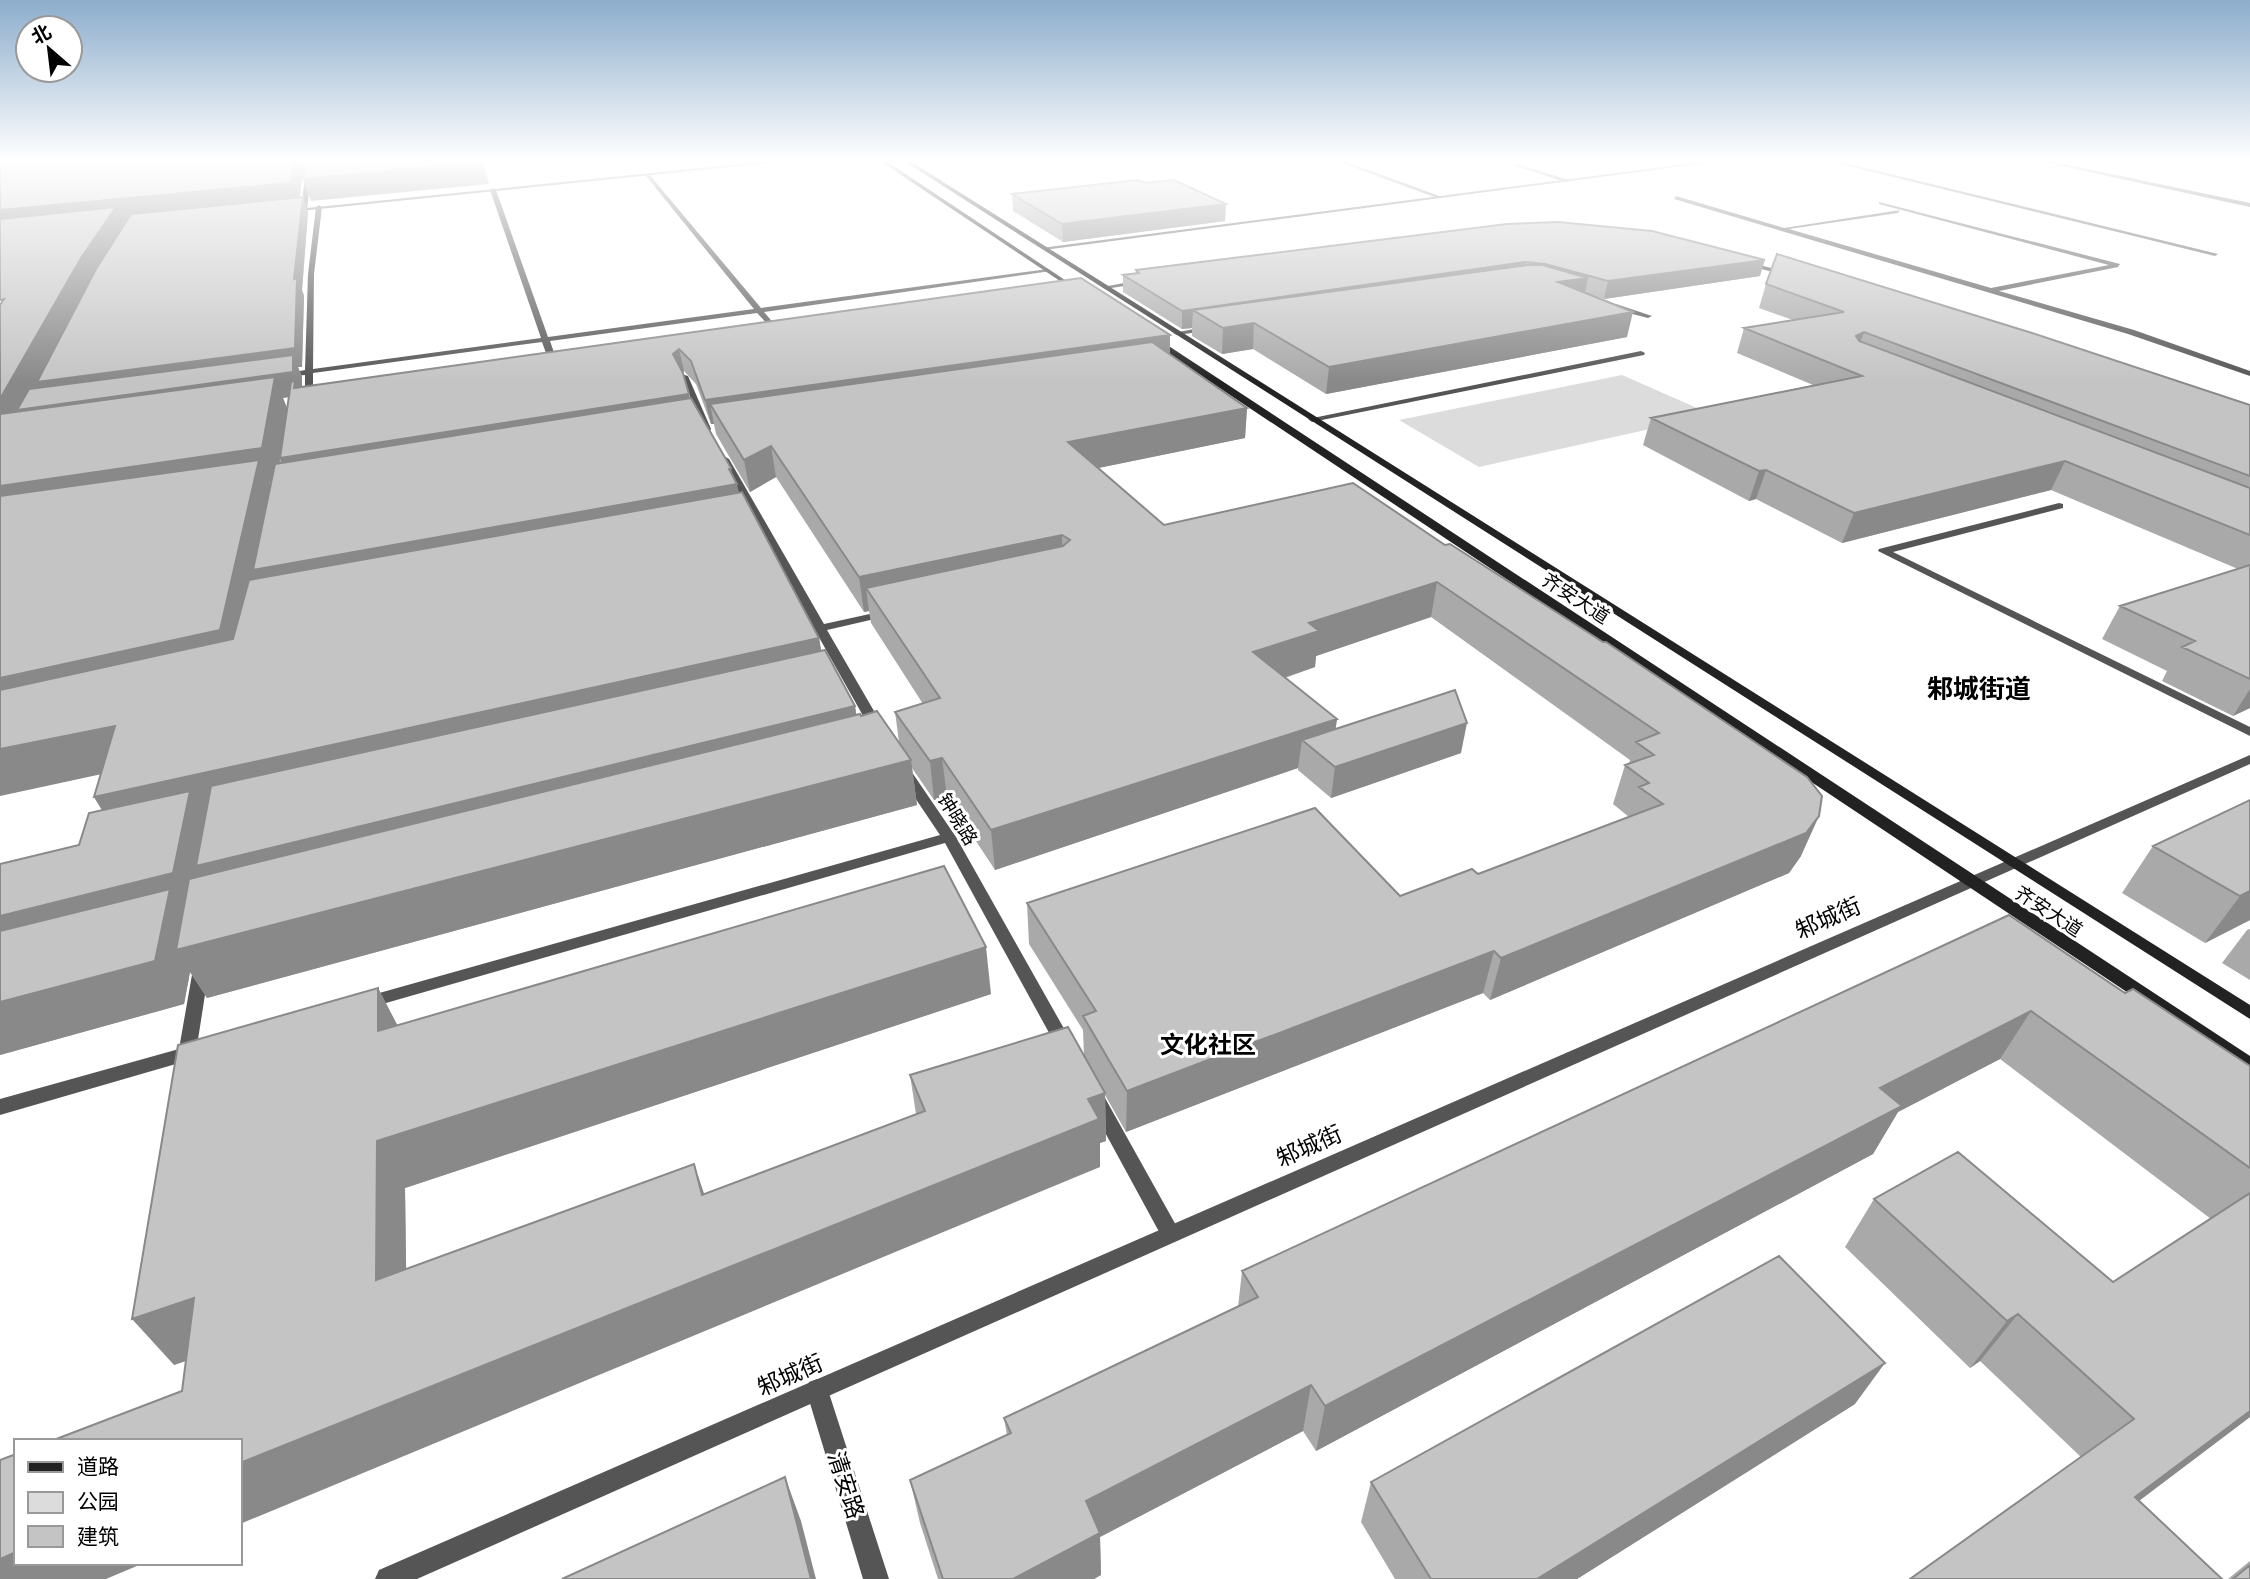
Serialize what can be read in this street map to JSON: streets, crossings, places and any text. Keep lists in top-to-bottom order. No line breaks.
{"streets":{"main road":["齐安大道"],"street":["钟晓路","邾城街","清安路"]},"crossings":[["齐安大道","邾城街"],["邾城街","清安路"]],"districts":["邾城街道","文化社区"],"legend":["道路","公园","建筑"],"north":"top left"}
